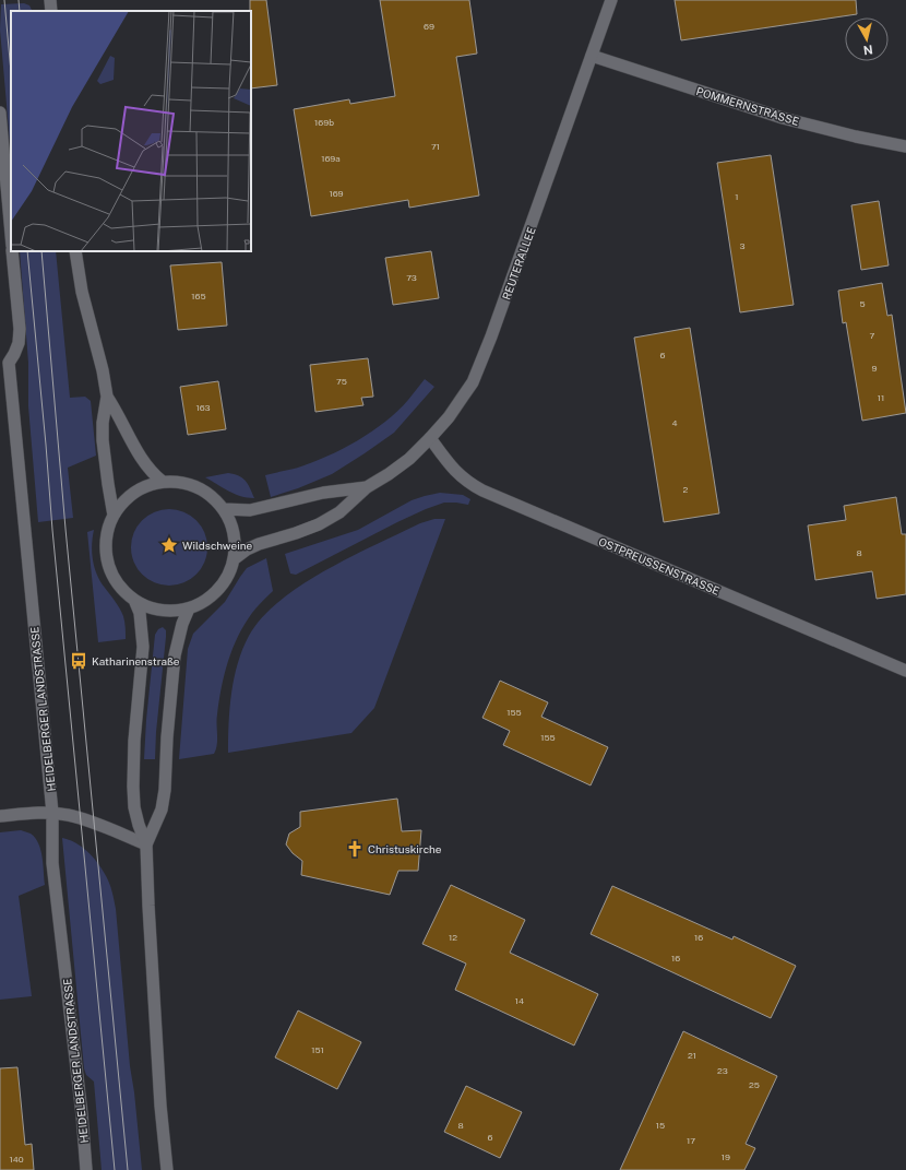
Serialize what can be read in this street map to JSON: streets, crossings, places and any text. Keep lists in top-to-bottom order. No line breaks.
{"streets":{"street":["POMMERNSTRASSE","REUTERALLEE","OSTPREUSSENSTRASSE","HEIDELBERGER LANDSTRASSE"]},"crossings":[["POMMERNSTRASSE","REUTERALLEE"],["REUTERALLEE","OSTPREUSSENSTRASSE"]],"places":{"place":["Wildschweine"],"bus stop":["Katharinenstraße"],"church":["Christuskirche"]},"house_numbers":["69","169b","71","169a","169","1","3","73","165","5","7","6","9","75","11","163","4","2","8","155","155","12","16","16","14","151","21","23","25","8","15","6","17","19","140"],"north":"bottom"}
